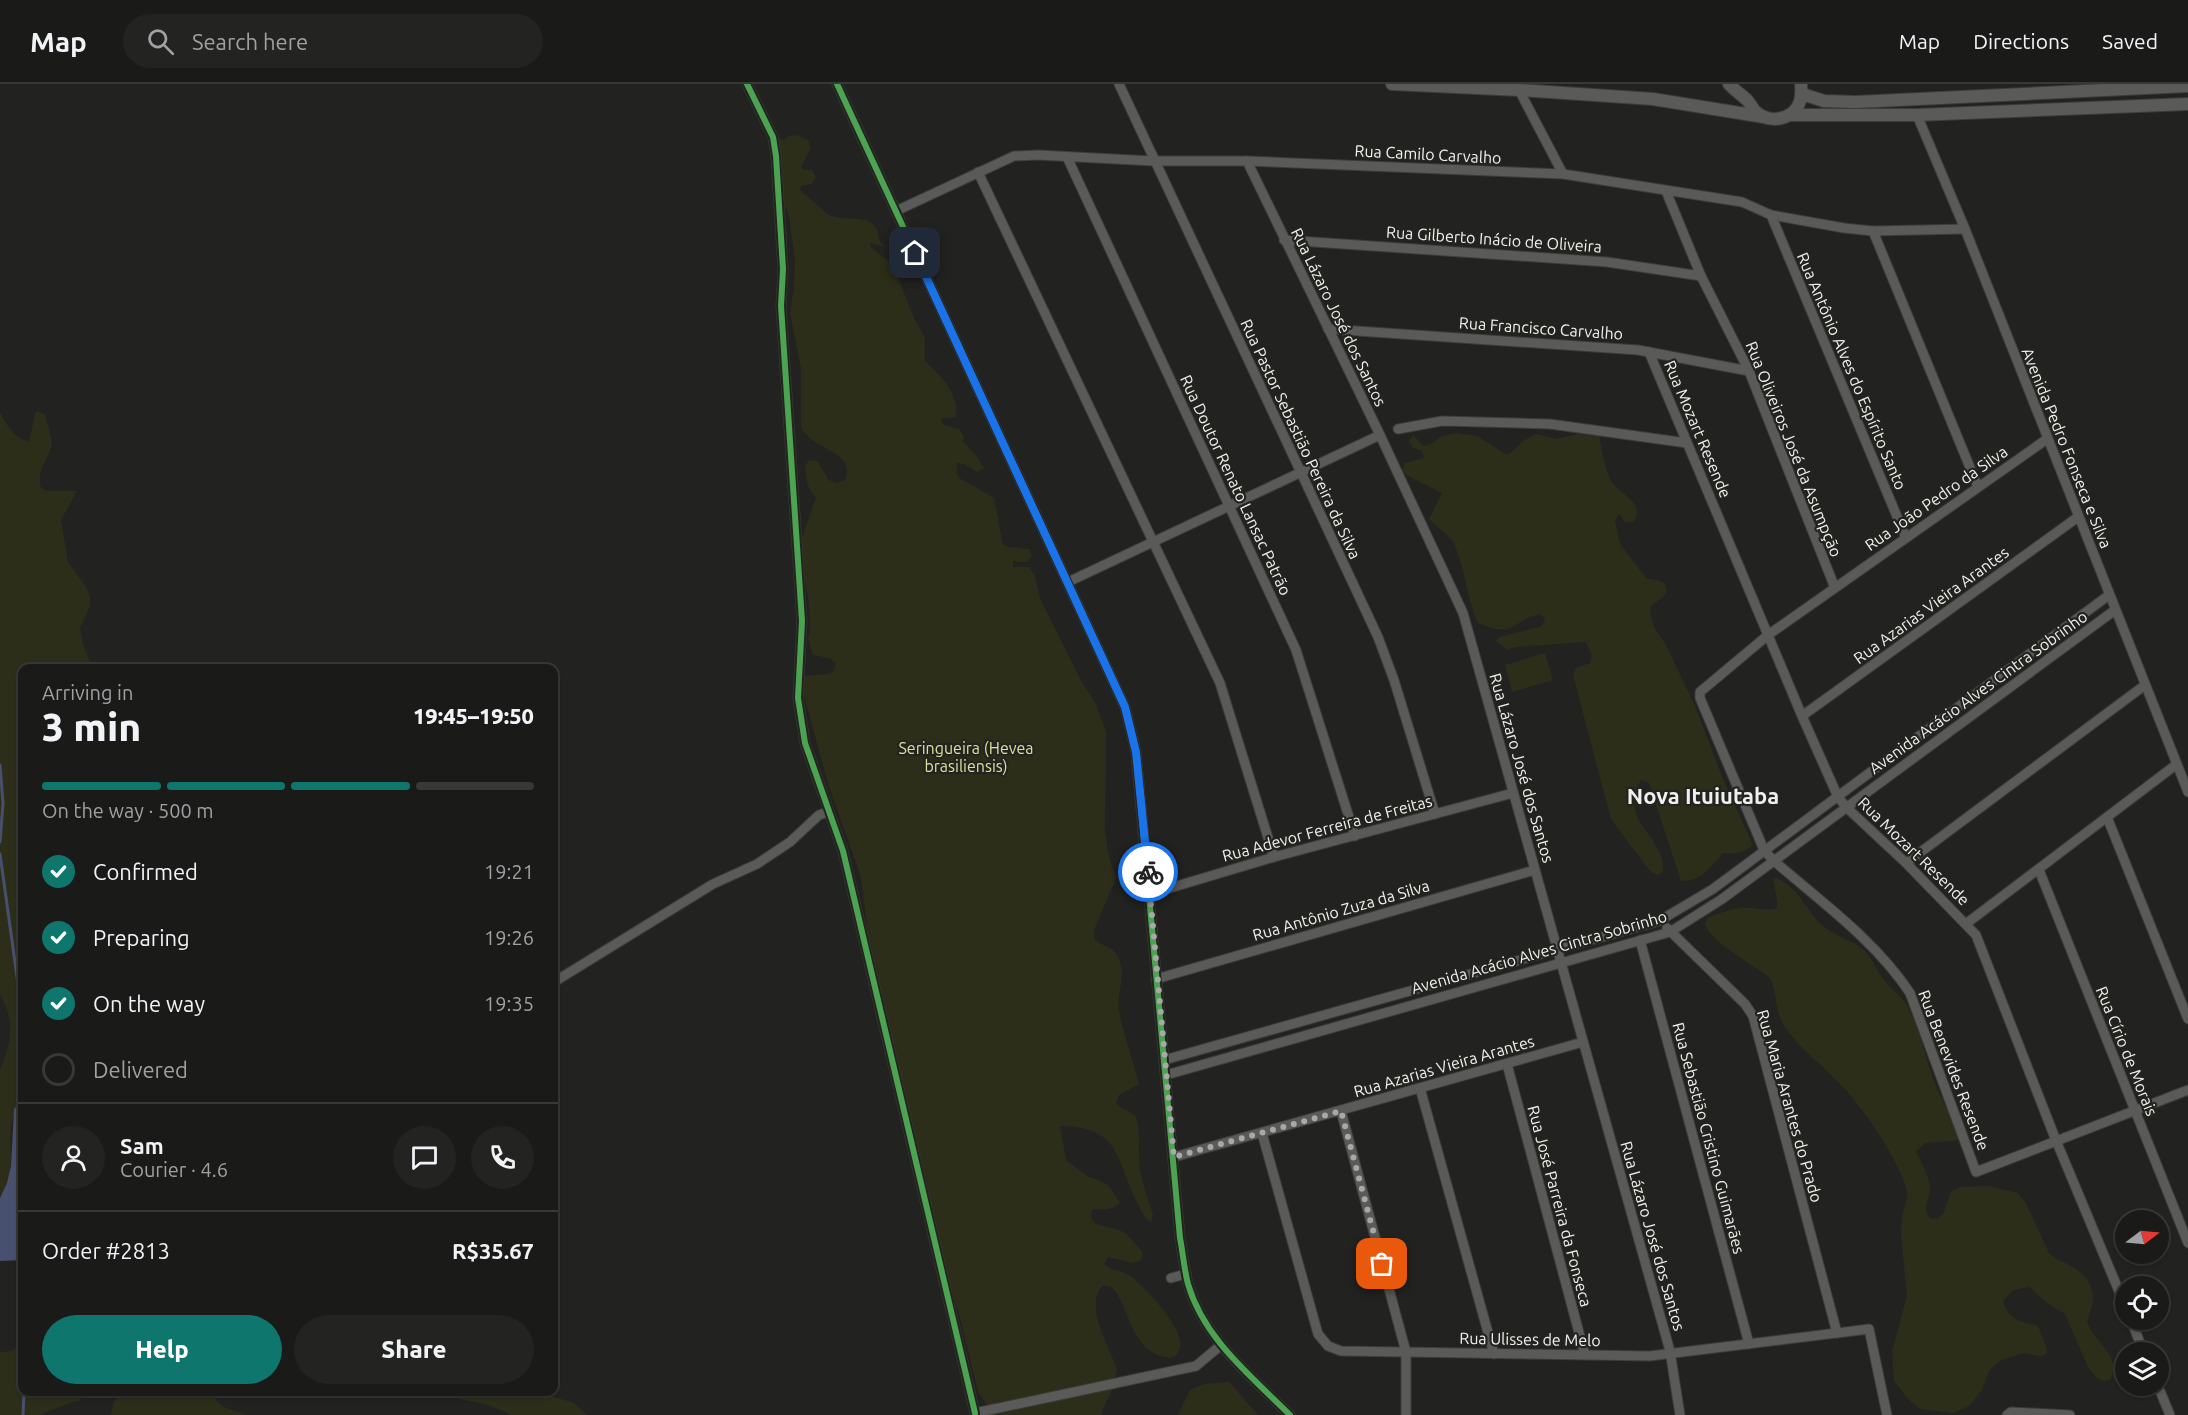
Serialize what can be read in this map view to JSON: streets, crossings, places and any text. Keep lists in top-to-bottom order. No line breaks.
{"streets":{"street":["Rua Camilo Carvalho","Rua Gilberto Inácio de Oliveira","Rua Lázaro José dos Santos","Rua Francisco Carvalho","Rua Antônio Alves do Espírito Santo","Rua Mozart Resende","Rua Pastor Sebastião Pereira da Silva","Avenida Pedro Fonseca e Silva","Rua Oliveiros José da Asumpção","Rua Doutor Renato Lansac Patrão","Rua João Pedro da Silva","Rua Azarias Vieira Arantes","Avenida Acácio Alves Cintra Sobrinho","Rua Adevor Ferreira de Freitas","Rua Antônio Zuza da Silva","Rua Círio de Morais","Rua Benevides Resende","Rua Maria Arantes do Prado","Rua Sebastião Cristino Guimarães","Rua José Parreira da Fonseca","Rua Ulisses de Melo"]},"crossings":[["Rua Camilo Carvalho","Rua Lázaro José dos Santos"],["Rua Camilo Carvalho","Rua Antônio Alves do Espírito Santo"],["Rua Camilo Carvalho","Rua Pastor Sebastião Pereira da Silva"],["Rua Camilo Carvalho","Avenida Pedro Fonseca e Silva"],["Rua Camilo Carvalho","Rua Oliveiros José da Asumpção"],["Rua Camilo Carvalho","Rua Doutor Renato Lansac Patrão"],["Rua Gilberto Inácio de Oliveira","Rua Lázaro José dos Santos"],["Rua Gilberto Inácio de Oliveira","Rua Oliveiros José da Asumpção"],["Rua Lázaro José dos Santos","Rua Francisco Carvalho"],["Rua Lázaro José dos Santos","Rua Azarias Vieira Arantes"],["Rua Lázaro José dos Santos","Avenida Acácio Alves Cintra Sobrinho"],["Rua Lázaro José dos Santos","Rua Adevor Ferreira de Freitas"],["Rua Lázaro José dos Santos","Rua Antônio Zuza da Silva"],["Rua Lázaro José dos Santos","Rua Ulisses de Melo"],["Rua Francisco Carvalho","Rua Mozart Resende"],["Rua Francisco Carvalho","Rua Oliveiros José da Asumpção"],["Rua Antônio Alves do Espírito Santo","Rua João Pedro da Silva"],["Rua Mozart Resende","Rua João Pedro da Silva"],["Rua Mozart Resende","Rua Azarias Vieira Arantes"],["Rua Mozart Resende","Avenida Acácio Alves Cintra Sobrinho"],["Rua Mozart Resende","Rua Benevides Resende"],["Rua Pastor Sebastião Pereira da Silva","Rua Adevor Ferreira de Freitas"],["Avenida Pedro Fonseca e Silva","Rua João Pedro da Silva"],["Avenida Pedro Fonseca e Silva","Rua Azarias Vieira Arantes"],["Avenida Pedro Fonseca e Silva","Avenida Acácio Alves Cintra Sobrinho"],["Rua Oliveiros José da Asumpção","Rua João Pedro da Silva"],["Rua Doutor Renato Lansac Patrão","Rua Adevor Ferreira de Freitas"],["Rua João Pedro da Silva","Rua Benevides Resende"],["Rua Azarias Vieira Arantes","Rua José Parreira da Fonseca"],["Rua Azarias Vieira Arantes","Rua Ulisses de Melo"],["Avenida Acácio Alves Cintra Sobrinho","Rua Benevides Resende"],["Avenida Acácio Alves Cintra Sobrinho","Rua Maria Arantes do Prado"],["Avenida Acácio Alves Cintra Sobrinho","Rua Sebastião Cristino Guimarães"],["Rua Maria Arantes do Prado","Rua Ulisses de Melo"],["Rua Sebastião Cristino Guimarães","Rua Ulisses de Melo"],["Rua José Parreira da Fonseca","Rua Ulisses de Melo"]],"districts":["Nova Ituiutaba"],"parks":["Seringueira (Hevea brasiliensis)"],"north":"right","page":{"header":"Map","search":"Search here","nav":["Map","Directions","Saved"],"heading":["3 min","Arriving in","19:45–19:50"],"panel":["Sam","Courier · 4.6","Order #2813","R$35.67"],"bar":"On the way · 500 m","list":[["Confirmed","19:21"],["Preparing","19:26"],["On the way","19:35"],"Delivered"],"buttons":["Help","Share"]}}
